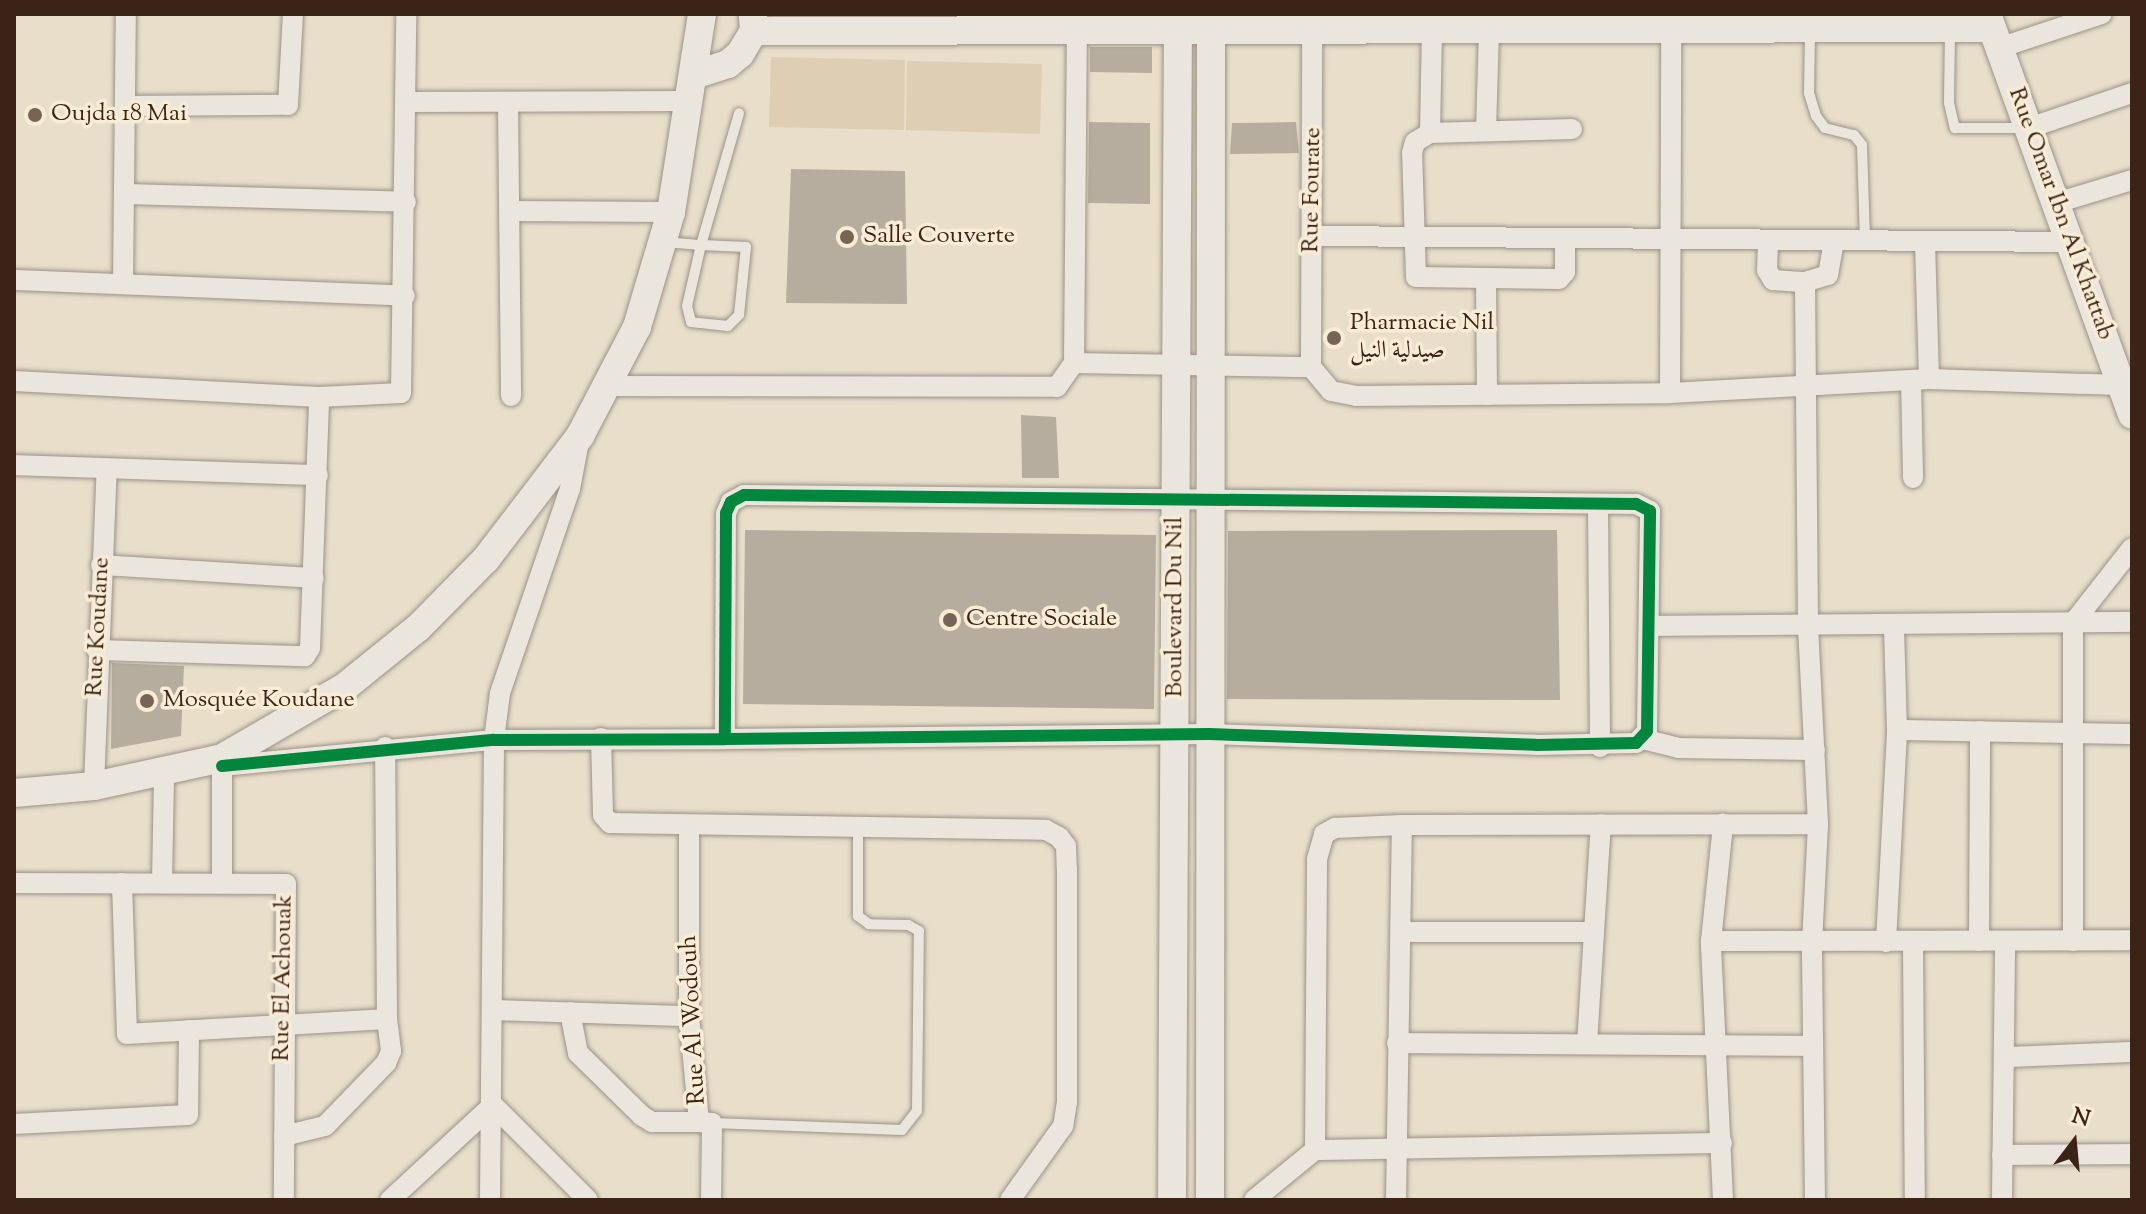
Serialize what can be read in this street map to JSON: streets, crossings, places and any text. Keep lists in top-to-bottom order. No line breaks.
{"streets":{"street":["Rue Fourate","Rue Omar Ibn Al Khattab","Boulevard Du Nil","Rue Koudane","Rue El Achouak","Rue Al Wodouh"]},"places":["Oujda 18 Mai","Salle Couverte","Pharmacie Nil صيدلية النيل","Centre Sociale","Mosquée Koudane"],"north":"top"}
